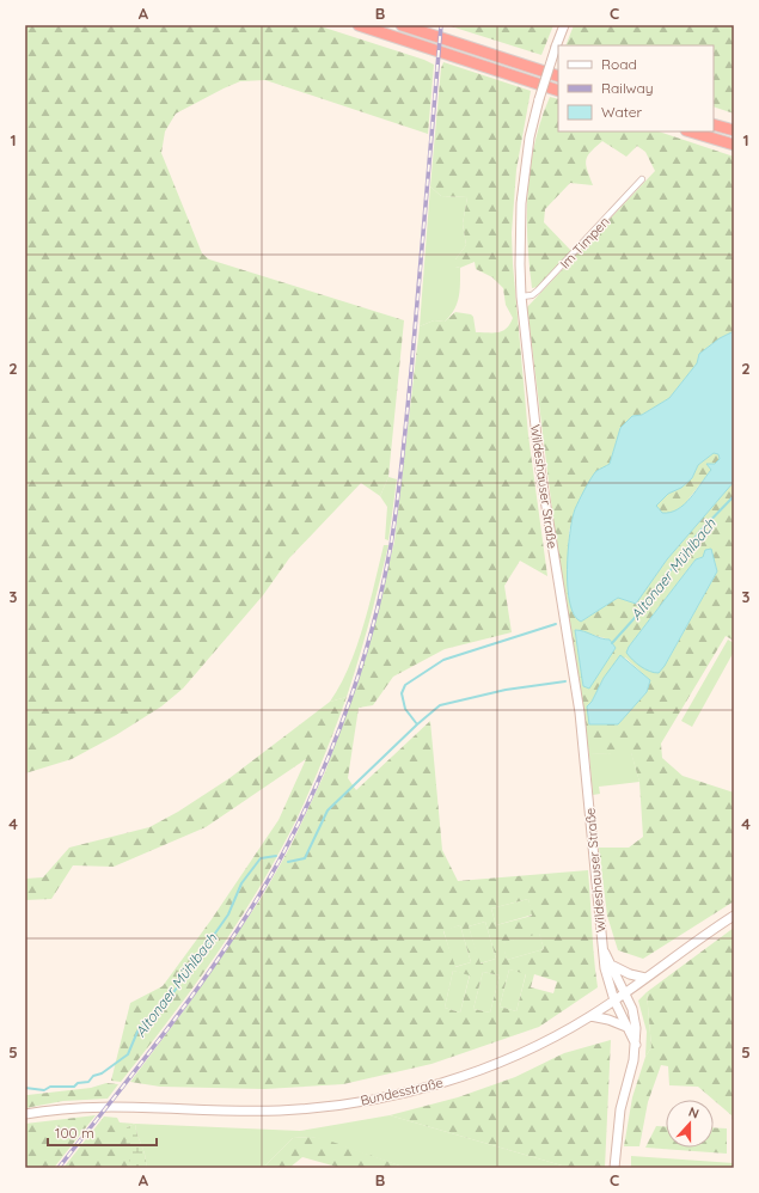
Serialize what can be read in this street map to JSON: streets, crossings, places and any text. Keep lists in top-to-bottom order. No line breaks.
{"streets":{"main road":["Wildeshauser Straße","Bundesstraße"],"street":["Im Timpen"]},"crossings":[["Im Timpen","Wildeshauser Straße"],["Wildeshauser Straße","Bundesstraße"]],"water":["Altonaer Mühlbach"],"legend":["Road","Railway","Water"],"scale_bar":"100 m","north":"top","grid":{"columns":["A","B","C"],"rows":["1","2","3","4","5"]}}
